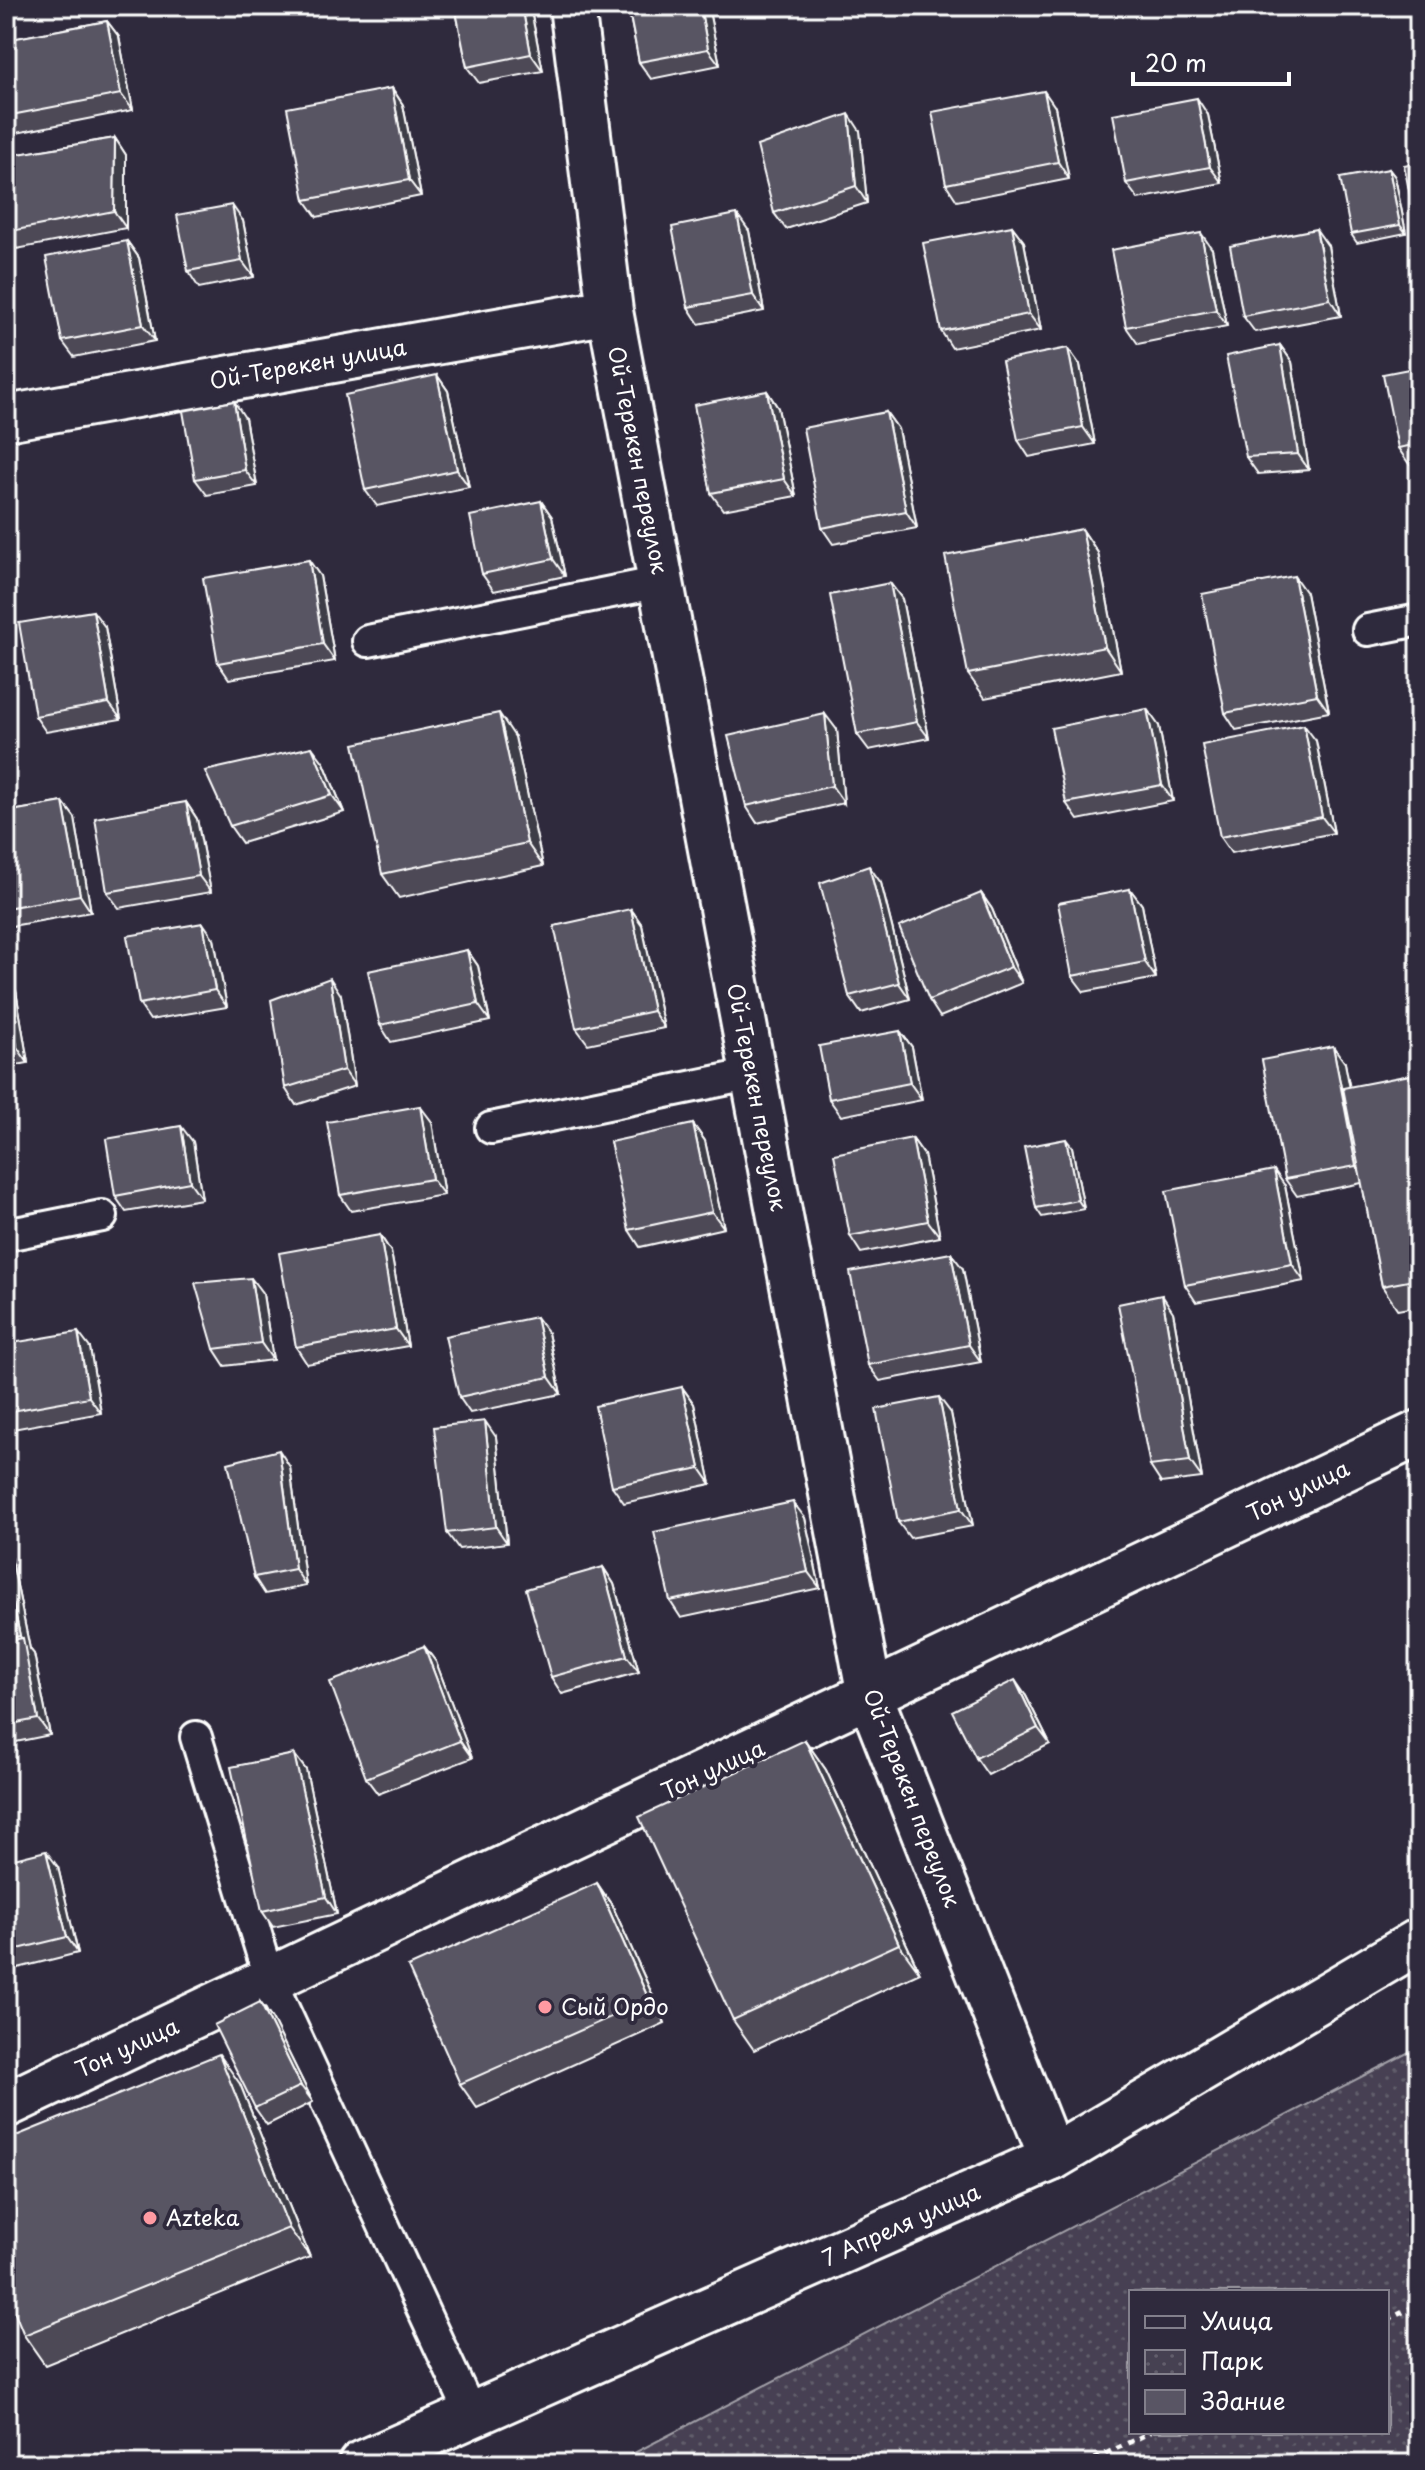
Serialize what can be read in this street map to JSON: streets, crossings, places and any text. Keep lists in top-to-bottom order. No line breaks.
{"streets":{"street":["Ой-Терекен улица","Ой-Терекен переулок","Тон улица","7 Апреля улица"]},"crossings":[["Ой-Терекен улица","Ой-Терекен переулок"],["Ой-Терекен переулок","Тон улица"],["Ой-Терекен переулок","7 Апреля улица"]],"places":["Сый Ордо","Azteka"],"legend":["Улица","Парк","Здание"],"scale_bar":"20 m"}
